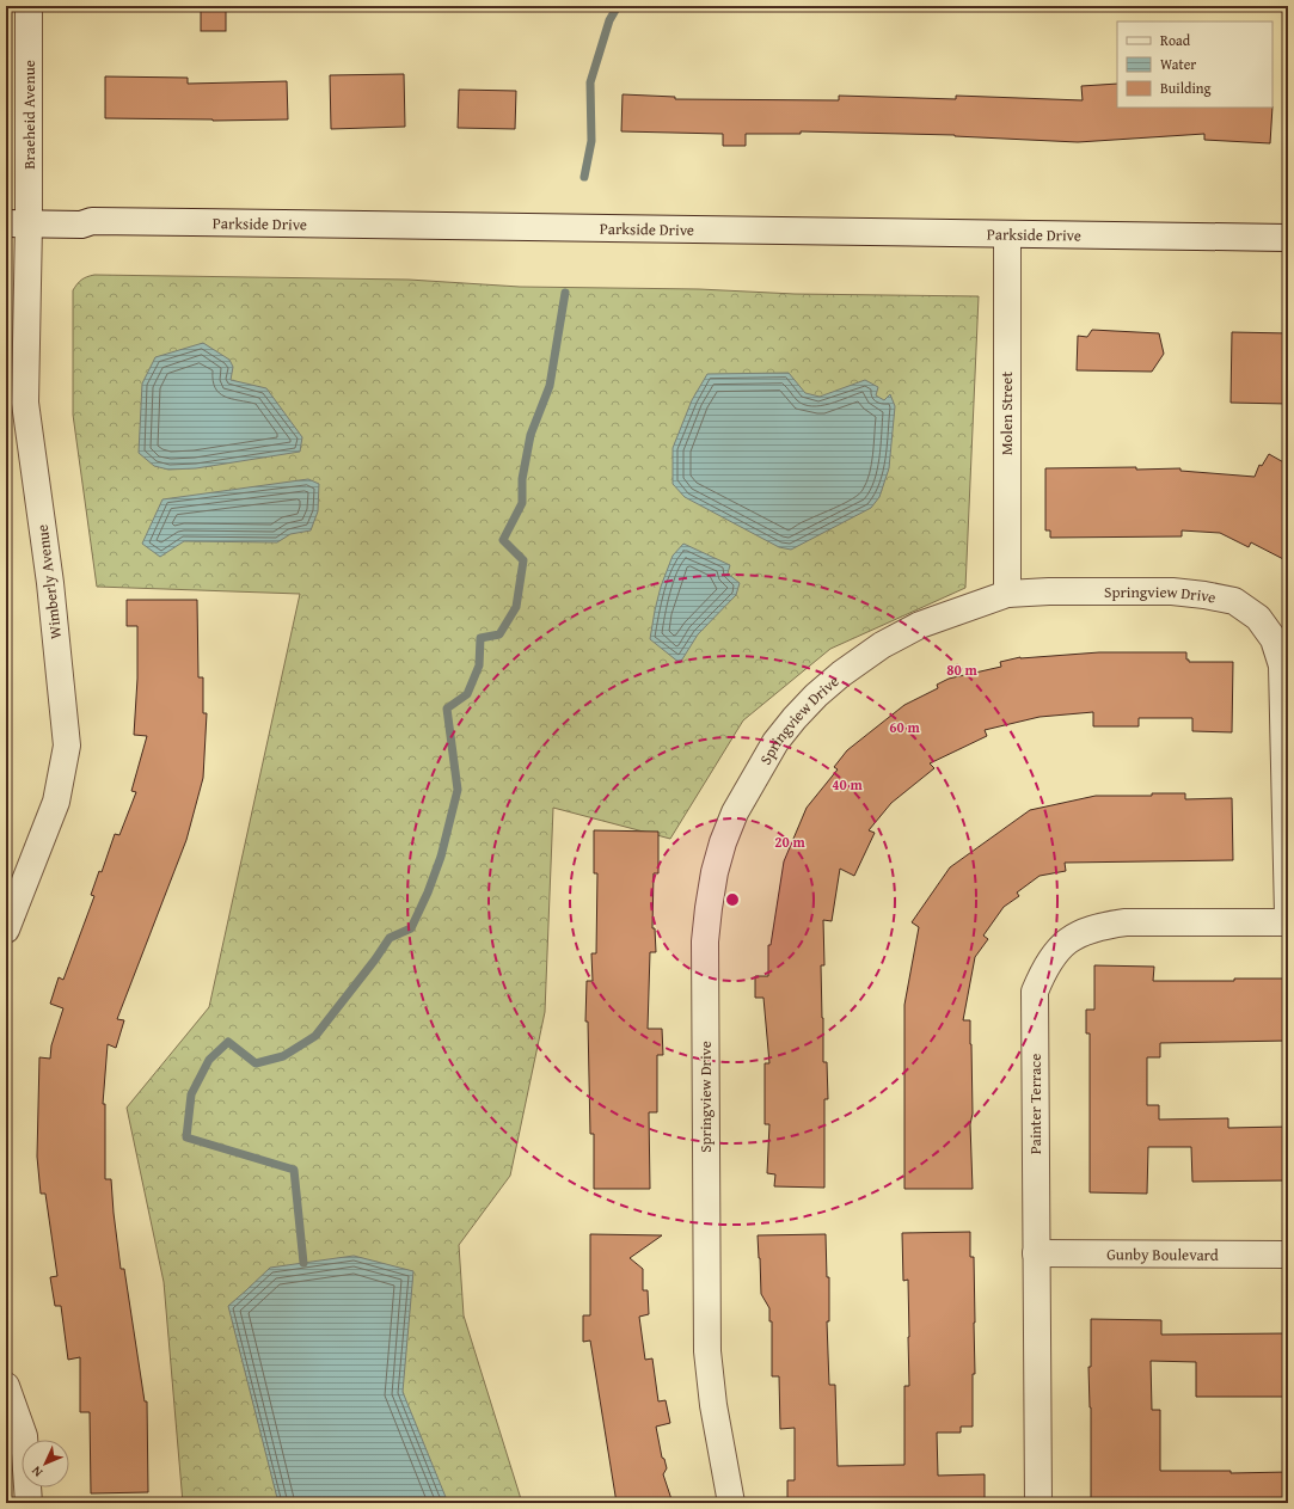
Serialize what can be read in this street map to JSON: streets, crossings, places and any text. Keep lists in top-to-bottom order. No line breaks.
{"streets":{"street":["Braeheid Avenue","Parkside Drive","Molen Street","Wimberly Avenue","Springview Drive","Painter Terrace","Gunby Boulevard"]},"crossings":[["Braeheid Avenue","Parkside Drive"],["Braeheid Avenue","Wimberly Avenue"],["Parkside Drive","Molen Street"],["Parkside Drive","Wimberly Avenue"],["Molen Street","Springview Drive"],["Painter Terrace","Gunby Boulevard"]],"legend":["Road","Water","Building"],"north":"bottom left","rings":["80 m","60 m","40 m","20 m"]}
